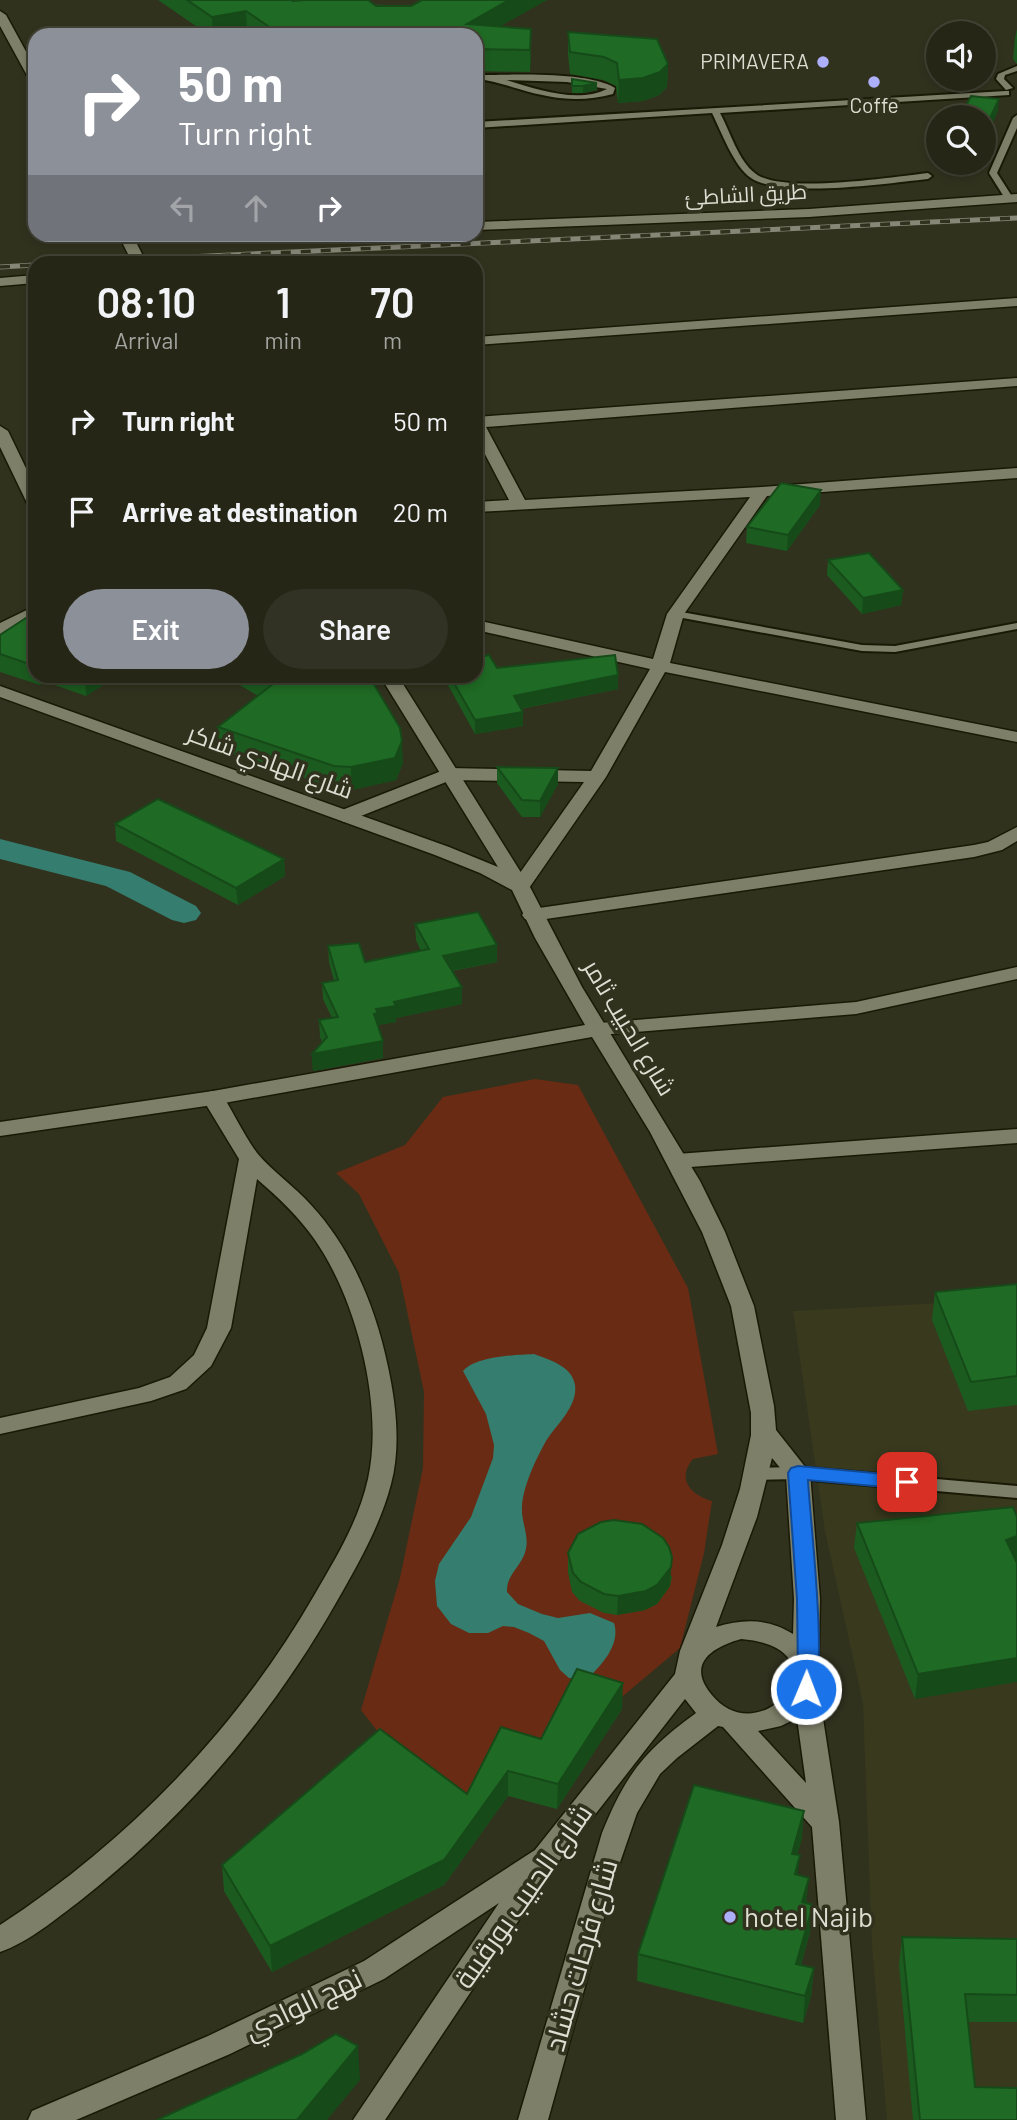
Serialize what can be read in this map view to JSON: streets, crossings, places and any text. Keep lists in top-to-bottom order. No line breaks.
{"streets":{"street":["طريق الشاطئ","شارع الهادي شاكر","شارع الحبيب ثامر","شارع الحبيب بورقيبة","شارع فرحات حشاد","نهج الوادي"]},"crossings":[["شارع الهادي شاكر","شارع الحبيب ثامر"],["شارع الحبيب ثامر","شارع الحبيب بورقيبة"],["شارع الحبيب بورقيبة","شارع فرحات حشاد"],["شارع الحبيب بورقيبة","نهج الوادي"]],"places":["PRIMAVERA","Coffe","hotel Najib"],"page":{"turn":["50 m","Turn right"],"eta":["08:10","Arrival","1","min","70","m"],"list":[{"name":"Turn right","value":"50 m"},{"name":"Arrive at destination","value":"20 m"}],"buttons":["Exit","Share"]}}
